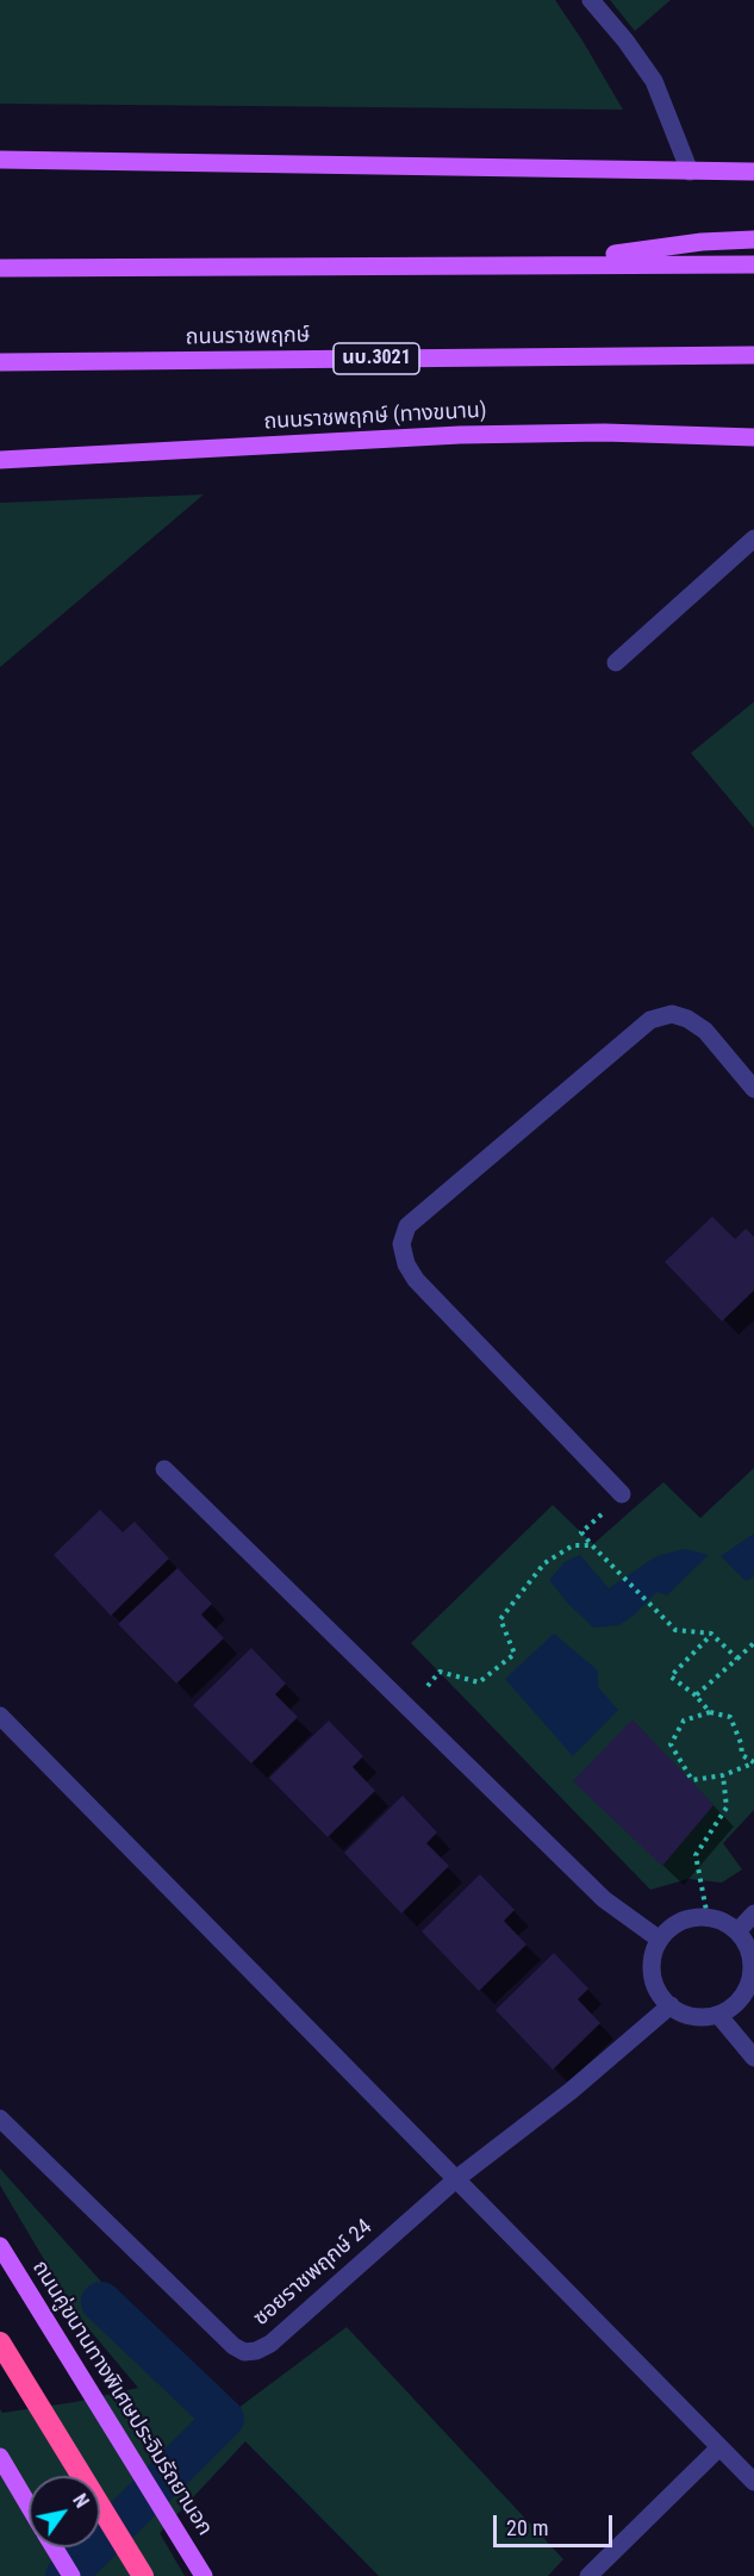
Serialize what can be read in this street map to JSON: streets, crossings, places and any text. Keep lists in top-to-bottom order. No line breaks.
{"streets":{"main road":["ถนนราชพฤกษ์","นบ.3021","ถนนราชพฤกษ์ (ทางขนาน)","ถนนคู่ขนานทางพิเศษประจิมรัถยานอก"],"street":["ซอยราชพฤกษ์ 24"]},"scale_bar":"20 m","north":"top right"}
